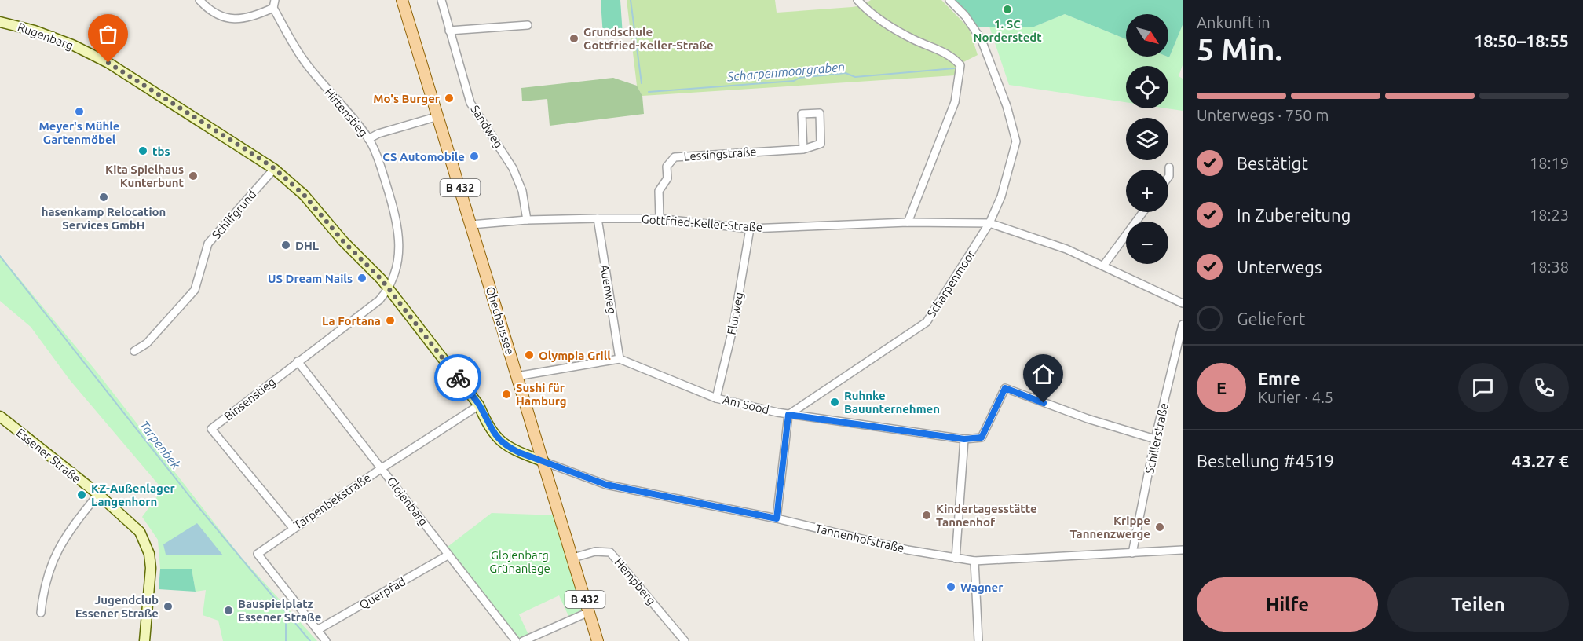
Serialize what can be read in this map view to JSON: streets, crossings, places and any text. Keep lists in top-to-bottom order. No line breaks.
{"streets":{"main road":["B 432","Ohechaussee"],"street":["Rugenbarg","Hirtenstieg","Sandweg","Lessingstraße","Schilfgrund","Gottfried-Keller-Straße","Scharpenmoor","Auenweg","Flurweg","Binsenstieg","Am Sood","Schillerstraße","Essener Straße","Tarpenbekstraße","Glojenbarg","Tannenhofstraße","Hempberg","Querpfad"]},"crossings":[["Rugenbarg","Hirtenstieg"],["Rugenbarg","Schilfgrund"],["Rugenbarg","Ohechaussee"],["Rugenbarg","Binsenstieg"],["Rugenbarg","Tarpenbekstraße"],["Rugenbarg","Tannenhofstraße"],["Hirtenstieg","Binsenstieg"],["Sandweg","Gottfried-Keller-Straße"],["Lessingstraße","Gottfried-Keller-Straße"],["Gottfried-Keller-Straße","Scharpenmoor"],["Gottfried-Keller-Straße","Auenweg"],["Gottfried-Keller-Straße","Flurweg"],["Gottfried-Keller-Straße","Ohechaussee"],["Scharpenmoor","Am Sood"],["Auenweg","Am Sood"],["Flurweg","Am Sood"],["Ohechaussee","Tannenhofstraße"],["Ohechaussee","Hempberg"],["Binsenstieg","Tarpenbekstraße"],["Binsenstieg","Glojenbarg"],["Am Sood","Schillerstraße"],["Schillerstraße","Tannenhofstraße"],["Tarpenbekstraße","Glojenbarg"],["Tarpenbekstraße","Querpfad"],["Glojenbarg","Querpfad"]],"water":["Scharpenmoorgraben","Tarpenbek"],"parks":["Glojenbarg Grünanlage"],"places":["1. SC Norderstedt","Grundschule Gottfried-Keller-Straße","Mo's Burger","Meyer's Mühle Gartenmöbel","tbs","CS Automobile","Kita Spielhaus Kunterbunt","hasenkamp Relocation Services GmbH","DHL","US Dream Nails","La Fortana","Olympia Grill","Sushi für Hamburg","Ruhnke Bauunternehmen","KZ-Außenlager Langenhorn","Kindertagesstätte Tannenhof","Krippe Tannenzwerge","Wagner","Jugendclub Essener Straße","Bauspielplatz Essener Straße"],"north":"bottom right","page":{"heading":["5 Min.","Ankunft in","18:50–18:55"],"panel":["Emre","Kurier · 4.5","Bestellung #4519","43.27 €"],"map_buttons":["+","−"],"bar":"Unterwegs · 750 m","list":[["Bestätigt","18:19"],["In Zubereitung","18:23"],["Unterwegs","18:38"],"Geliefert"],"round":"E","buttons":["Hilfe","Teilen"]}}
